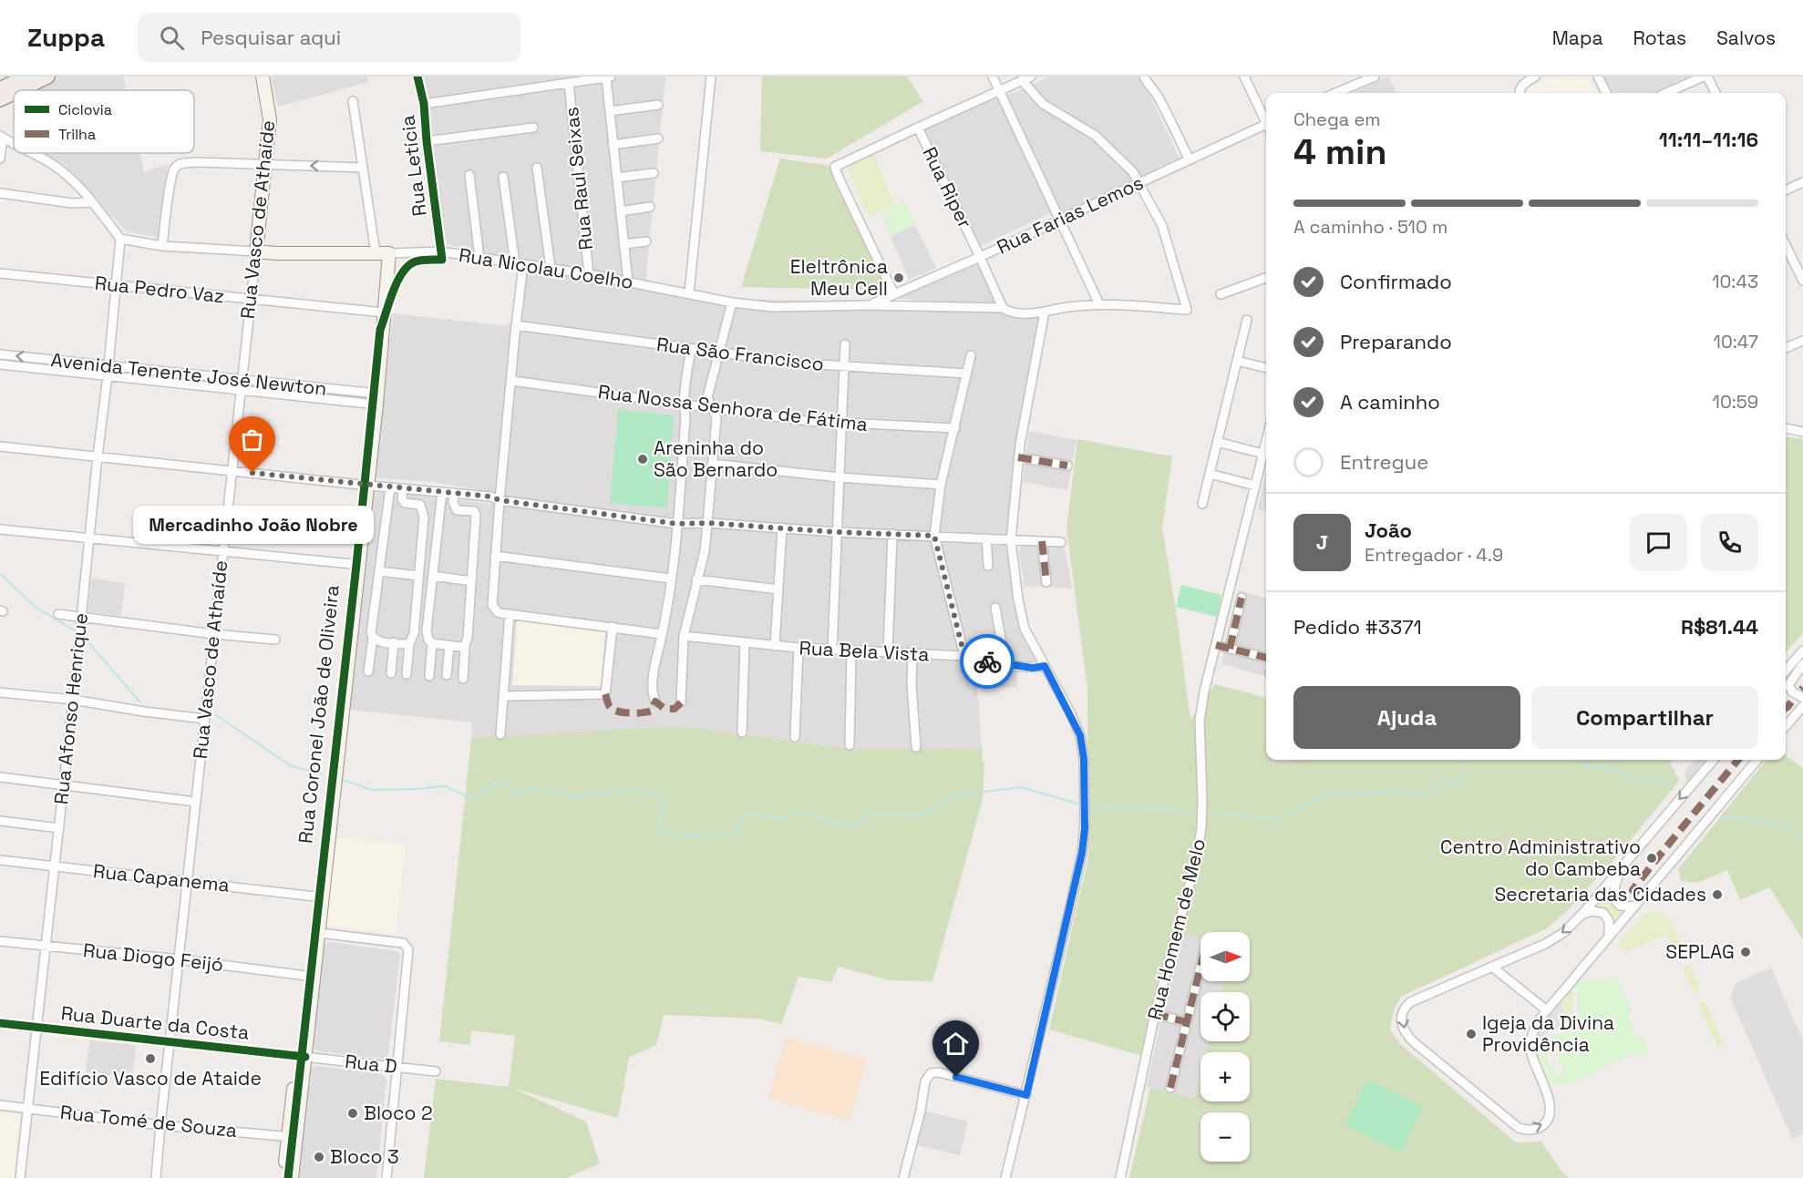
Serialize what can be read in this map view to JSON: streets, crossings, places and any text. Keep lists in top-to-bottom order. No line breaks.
{"streets":{"street":["Rua Letícia","Rua Raul Seixas","Rua Riper","Rua Farias Lemos","Rua Vasco de Athaíde","Rua Nicolau Coelho","Rua Pedro Vaz","Rua São Francisco","Avenida Tenente José Newton","Rua Nossa Senhora de Fátima","Rua Bela Vista","Rua Afonso Henrique","Rua Coronel João de Oliveira","Rua Capanema","Rua Homem de Melo","Rua Diogo Feijó","Rua Duarte da Costa","Rua D","Rua Tomé de Souza"]},"crossings":[["Rua Letícia","Rua Nicolau Coelho"],["Rua Raul Seixas","Rua Nicolau Coelho"],["Rua Riper","Rua Farias Lemos"],["Rua Riper","Rua Nicolau Coelho"],["Rua Farias Lemos","Rua Nicolau Coelho"],["Rua Vasco de Athaíde","Rua Nicolau Coelho"],["Rua Vasco de Athaíde","Rua Pedro Vaz"],["Rua Vasco de Athaíde","Avenida Tenente José Newton"],["Rua Vasco de Athaíde","Rua Capanema"],["Rua Vasco de Athaíde","Rua Diogo Feijó"],["Rua Vasco de Athaíde","Rua Duarte da Costa"],["Rua Vasco de Athaíde","Rua Tomé de Souza"],["Rua Nicolau Coelho","Rua Afonso Henrique"],["Rua Nicolau Coelho","Rua Coronel João de Oliveira"],["Rua Pedro Vaz","Rua Afonso Henrique"],["Rua Pedro Vaz","Rua Coronel João de Oliveira"],["Avenida Tenente José Newton","Rua Afonso Henrique"],["Avenida Tenente José Newton","Rua Coronel João de Oliveira"],["Rua Afonso Henrique","Rua Capanema"],["Rua Afonso Henrique","Rua Diogo Feijó"],["Rua Afonso Henrique","Rua Duarte da Costa"],["Rua Afonso Henrique","Rua Tomé de Souza"],["Rua Coronel João de Oliveira","Rua Capanema"],["Rua Coronel João de Oliveira","Rua Diogo Feijó"],["Rua Coronel João de Oliveira","Rua Duarte da Costa"],["Rua Coronel João de Oliveira","Rua D"],["Rua Coronel João de Oliveira","Rua Tomé de Souza"],["Rua Duarte da Costa","Rua D"]],"places":["Eleltrônica Meu Cell","Areninha do São Bernardo","Mercadinho João Nobre","Centro Administrativo do Cambeba","Secretaria das Cidades","SEPLAG","Igeja da Divina Providência","Edifício Vasco de Ataide","Bloco 2","Bloco 3"],"legend":["Ciclovia","Trilha"],"north":"right","page":{"header":"Zuppa","search":"Pesquisar aqui","nav":["Mapa","Rotas","Salvos"],"heading":["4 min","Chega em","11:11–11:16"],"panel":["João","Entregador · 4.9","Pedido #3371","R$81.44"],"bar":"A caminho · 510 m","list":[["Confirmado","10:43"],["Preparando","10:47"],["A caminho","10:59"],"Entregue"],"bubble":"Mercadinho João Nobre","round":"J","buttons":["Ajuda","Compartilhar"],"map_buttons":["+","−"]}}
